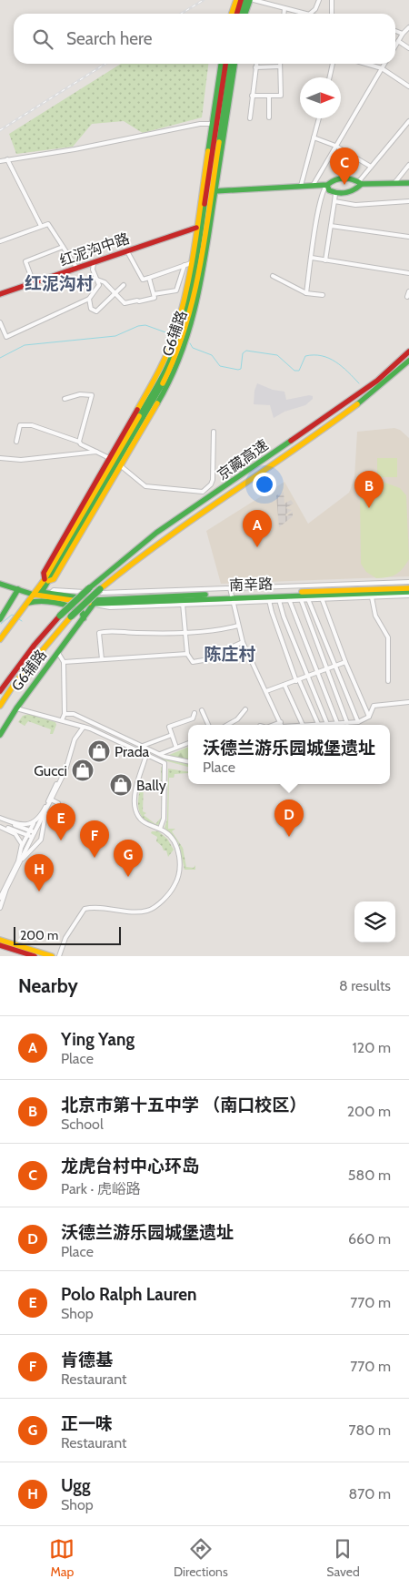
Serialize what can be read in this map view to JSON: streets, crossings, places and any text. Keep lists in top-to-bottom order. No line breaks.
{"streets":{"main road":["红泥沟中路","G6辅路","京藏高速","南辛路"]},"crossings":[["红泥沟中路","G6辅路"],["G6辅路","南辛路"]],"districts":["红泥沟村","陈庄村"],"places":{"shop":["Prada","Gucci","Bally"]},"scale_bar":"200 m","north":"right","page":{"search":"Search here","pins":["C","B","A","D","E","F","G","H"],"popup":["沃德兰游乐园城堡遗址","Place"],"scale":"200 m","heading":["Nearby","8 results"],"list":[{"mark":"A","name":"Ying Yang","note":"Place","value":"120 m"},{"mark":"B","name":"北京市第十五中学 （南口校区）","note":"School","value":"200 m"},{"mark":"C","name":"龙虎台村中心环岛","note":"Park · 虎峪路","value":"580 m"},{"mark":"D","name":"沃德兰游乐园城堡遗址","note":"Place","value":"660 m"},{"mark":"E","name":"Polo Ralph Lauren","note":"Shop","value":"770 m"},{"mark":"F","name":"肯德基","note":"Restaurant","value":"770 m"},{"mark":"G","name":"正一味","note":"Restaurant","value":"780 m"},{"mark":"H","name":"Ugg","note":"Shop","value":"870 m"}],"nav":["Map","Directions","Saved"]}}
